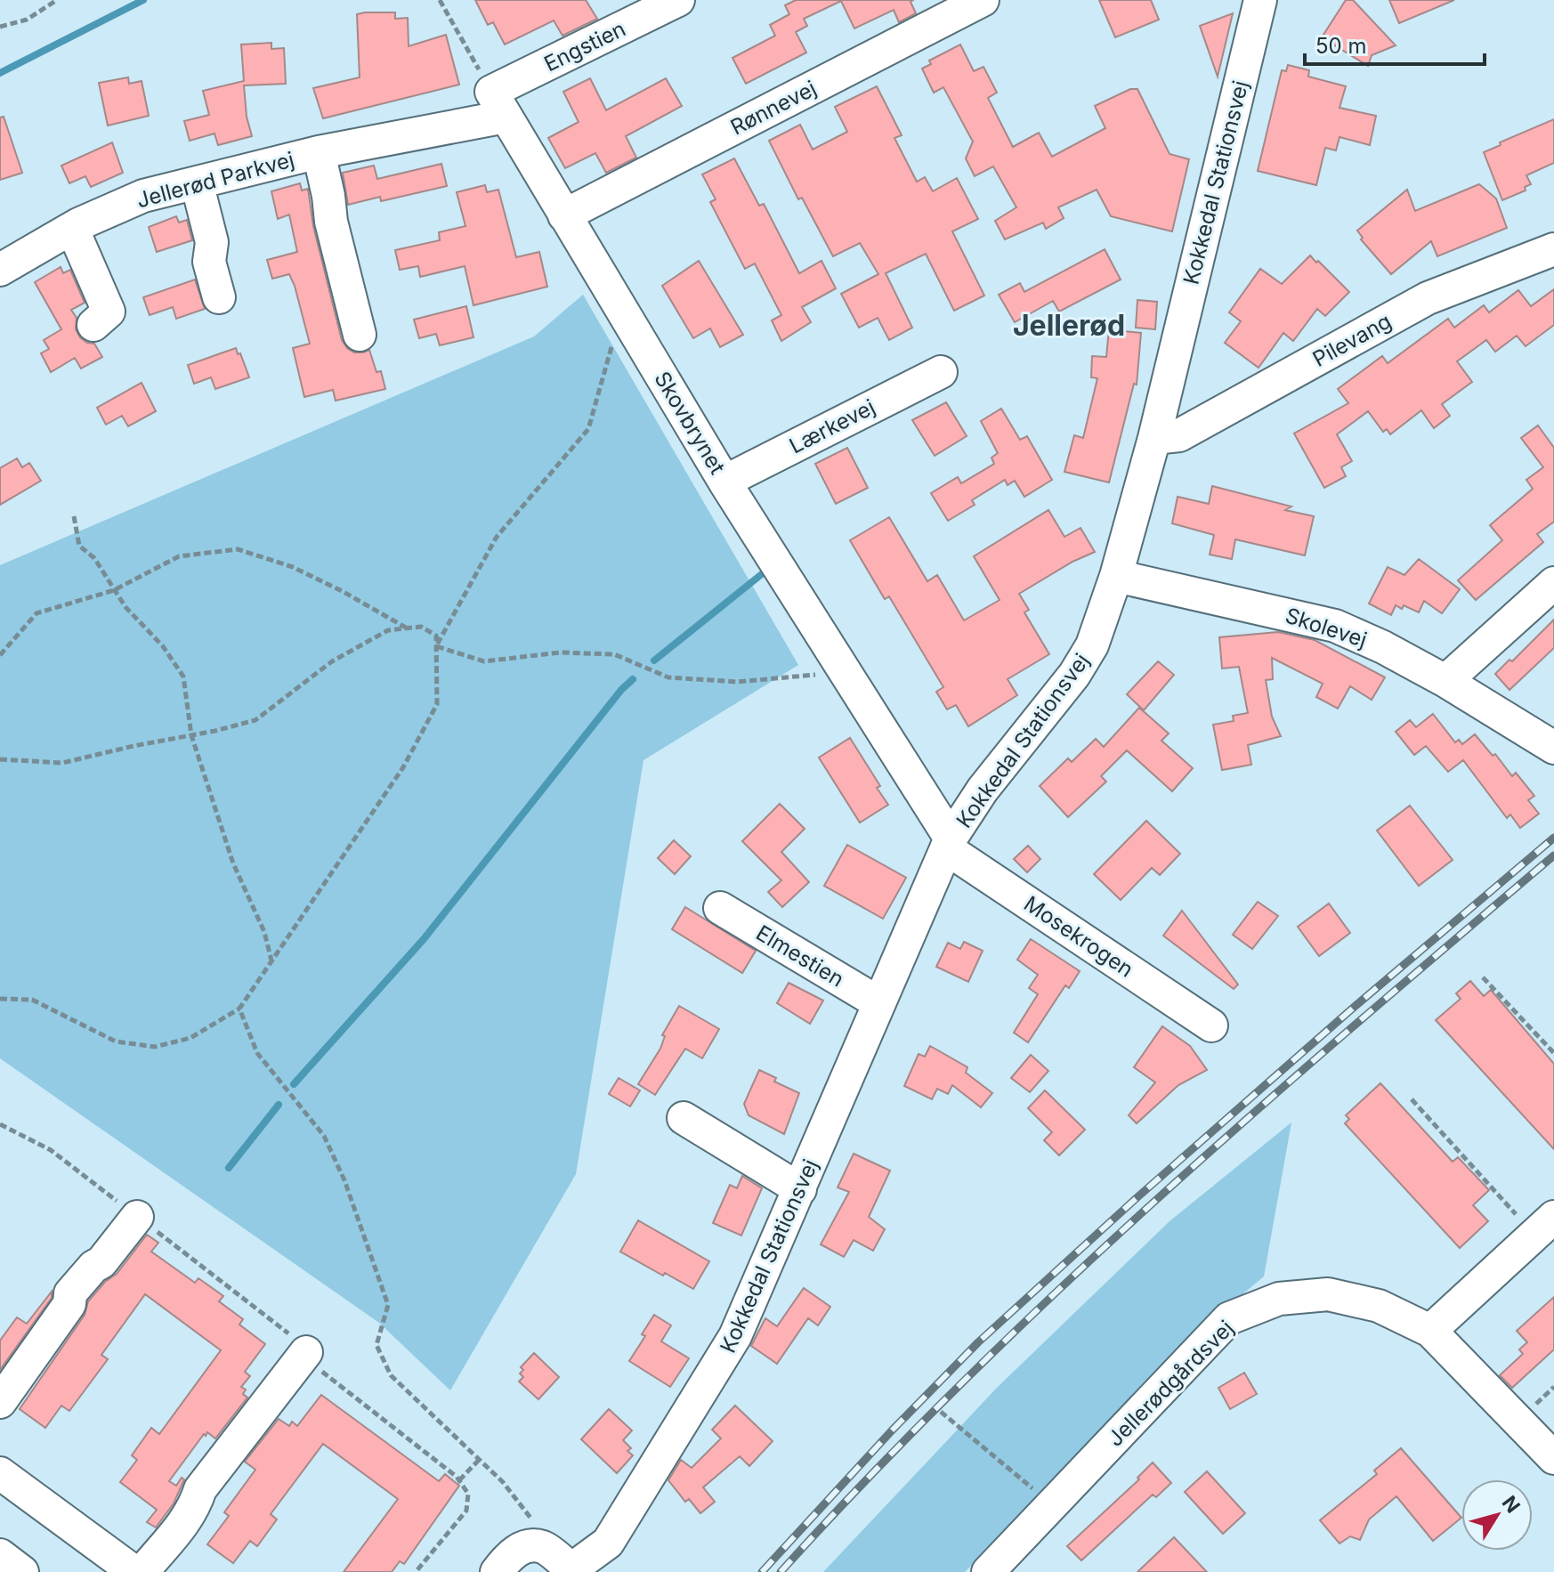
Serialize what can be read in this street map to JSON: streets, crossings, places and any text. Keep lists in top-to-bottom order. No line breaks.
{"streets":{"street":["Engstien","Rønnevej","Jellerød Parkvej","Kokkedal Stationsvej","Pilevang","Skovbrynet","Lærkevej","Skolevej","Mosekrogen","Elmestien","Jellerødgårdsvej"]},"crossings":[["Engstien","Jellerød Parkvej"],["Engstien","Skovbrynet"],["Rønnevej","Skovbrynet"],["Jellerød Parkvej","Skovbrynet"],["Kokkedal Stationsvej","Pilevang"],["Kokkedal Stationsvej","Skovbrynet"],["Kokkedal Stationsvej","Skolevej"],["Kokkedal Stationsvej","Mosekrogen"],["Kokkedal Stationsvej","Elmestien"],["Skovbrynet","Lærkevej"],["Skovbrynet","Mosekrogen"]],"districts":["Jellerød"],"scale_bar":"50 m","north":"top right"}
